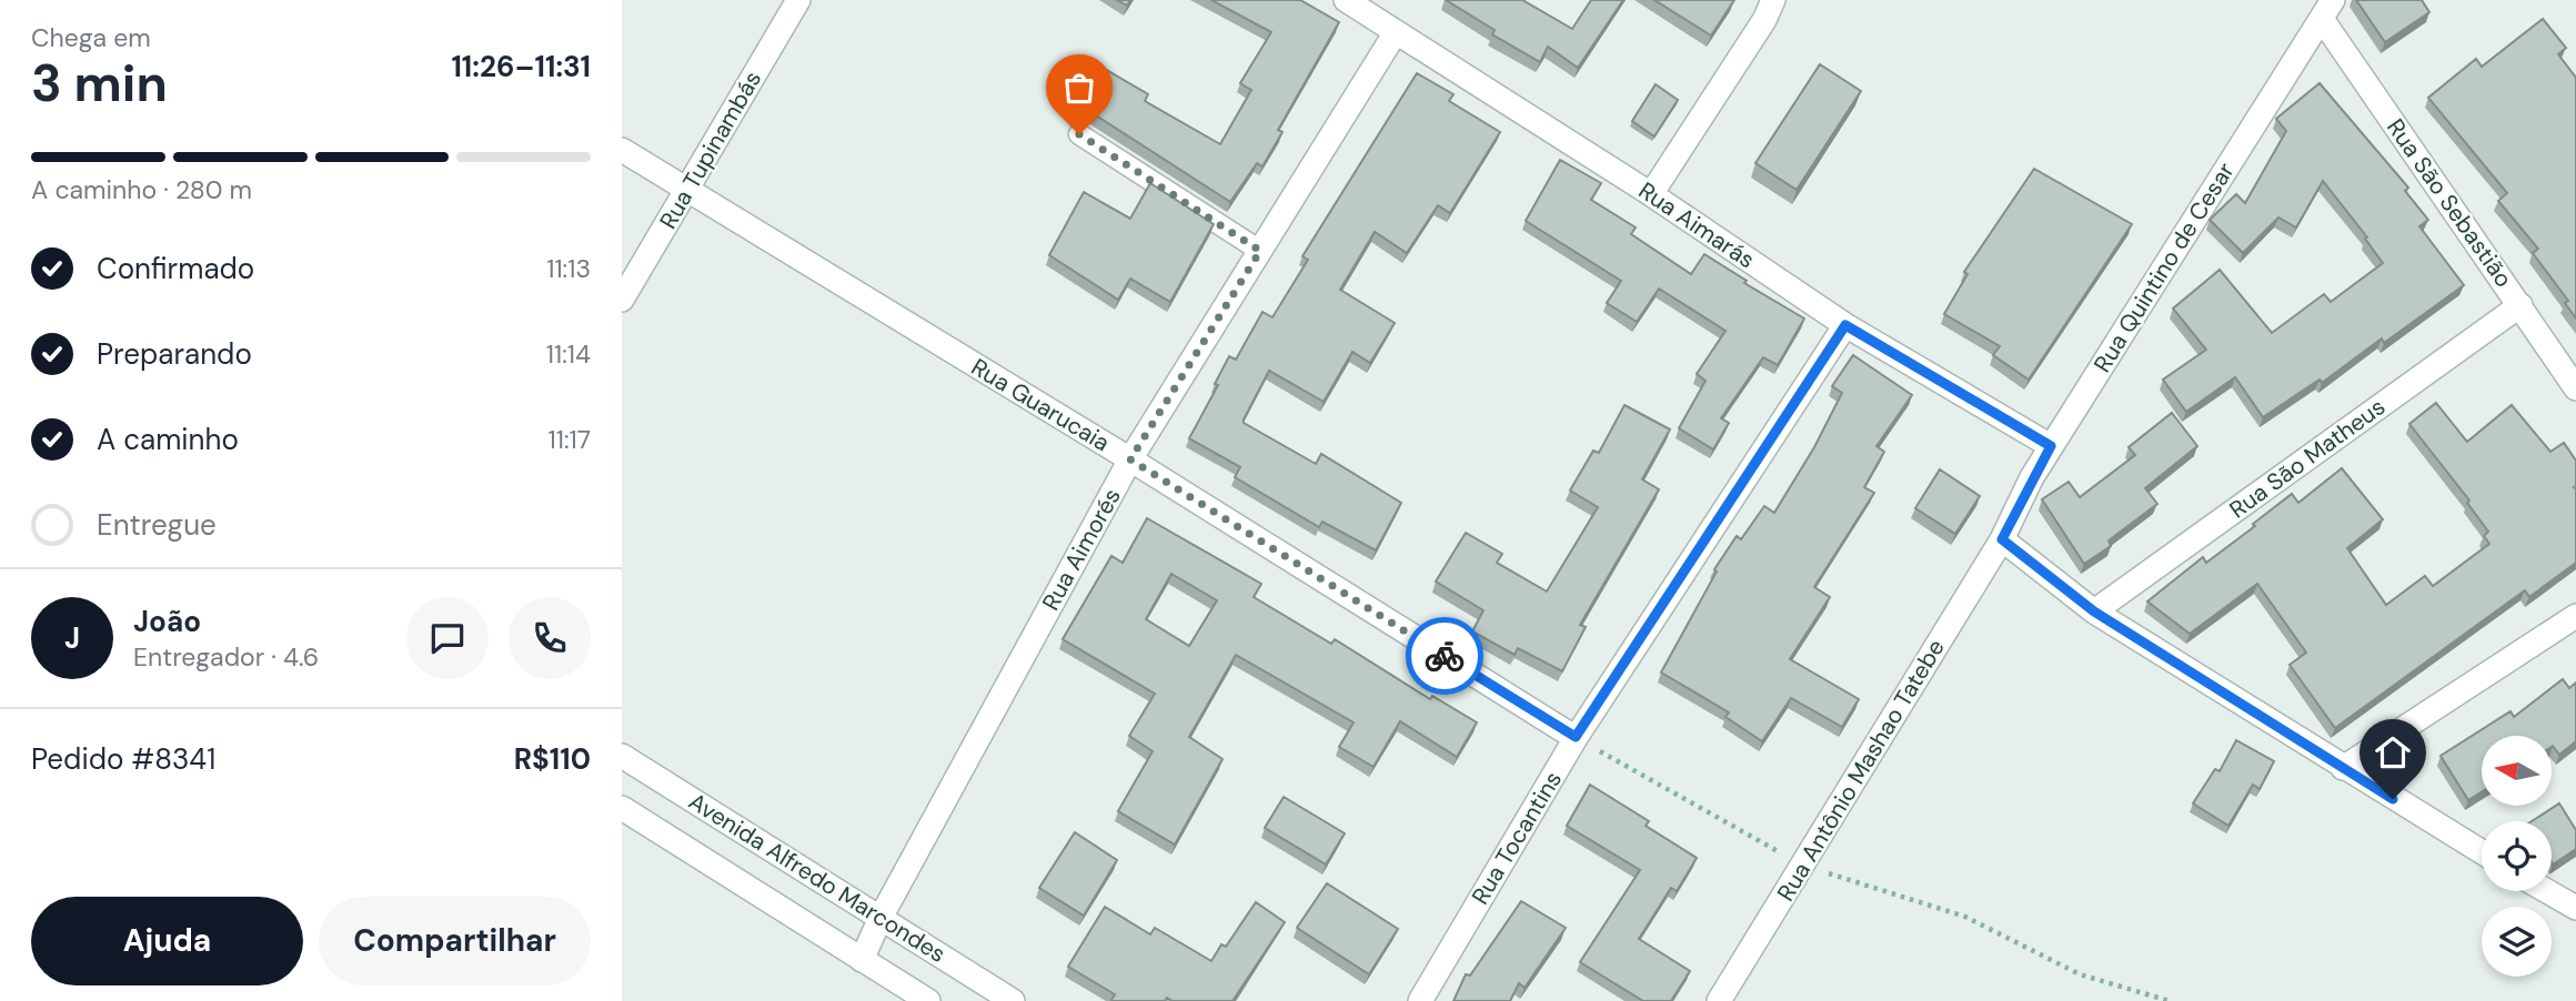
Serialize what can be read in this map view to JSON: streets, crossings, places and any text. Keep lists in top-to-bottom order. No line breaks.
{"streets":{"street":["Rua Tupinambás","Rua São Sebastião","Rua Aimarás","Rua Quintino de Cesar","Rua Guarucaia","Rua São Matheus","Rua Aimorés","Rua Antônio Mashao Tatebe","Rua Tocantins","Avenida Alfredo Marcondes"]},"crossings":[["Rua Tupinambás","Rua Guarucaia"],["Rua São Sebastião","Rua Quintino de Cesar"],["Rua São Sebastião","Rua São Matheus"],["Rua Aimarás","Rua Quintino de Cesar"],["Rua Aimarás","Rua Aimorés"],["Rua Aimarás","Rua Tocantins"],["Rua Quintino de Cesar","Rua Antônio Mashao Tatebe"],["Rua Guarucaia","Rua Aimorés"],["Rua Guarucaia","Rua Tocantins"],["Rua Aimorés","Avenida Alfredo Marcondes"]],"north":"left","page":{"heading":["3 min","Chega em","11:26–11:31"],"panel":["João","Entregador · 4.6","Pedido #8341","R$110"],"bar":"A caminho · 280 m","list":[["Confirmado","11:13"],["Preparando","11:14"],["A caminho","11:17"],"Entregue"],"round":"J","buttons":["Ajuda","Compartilhar"]}}
